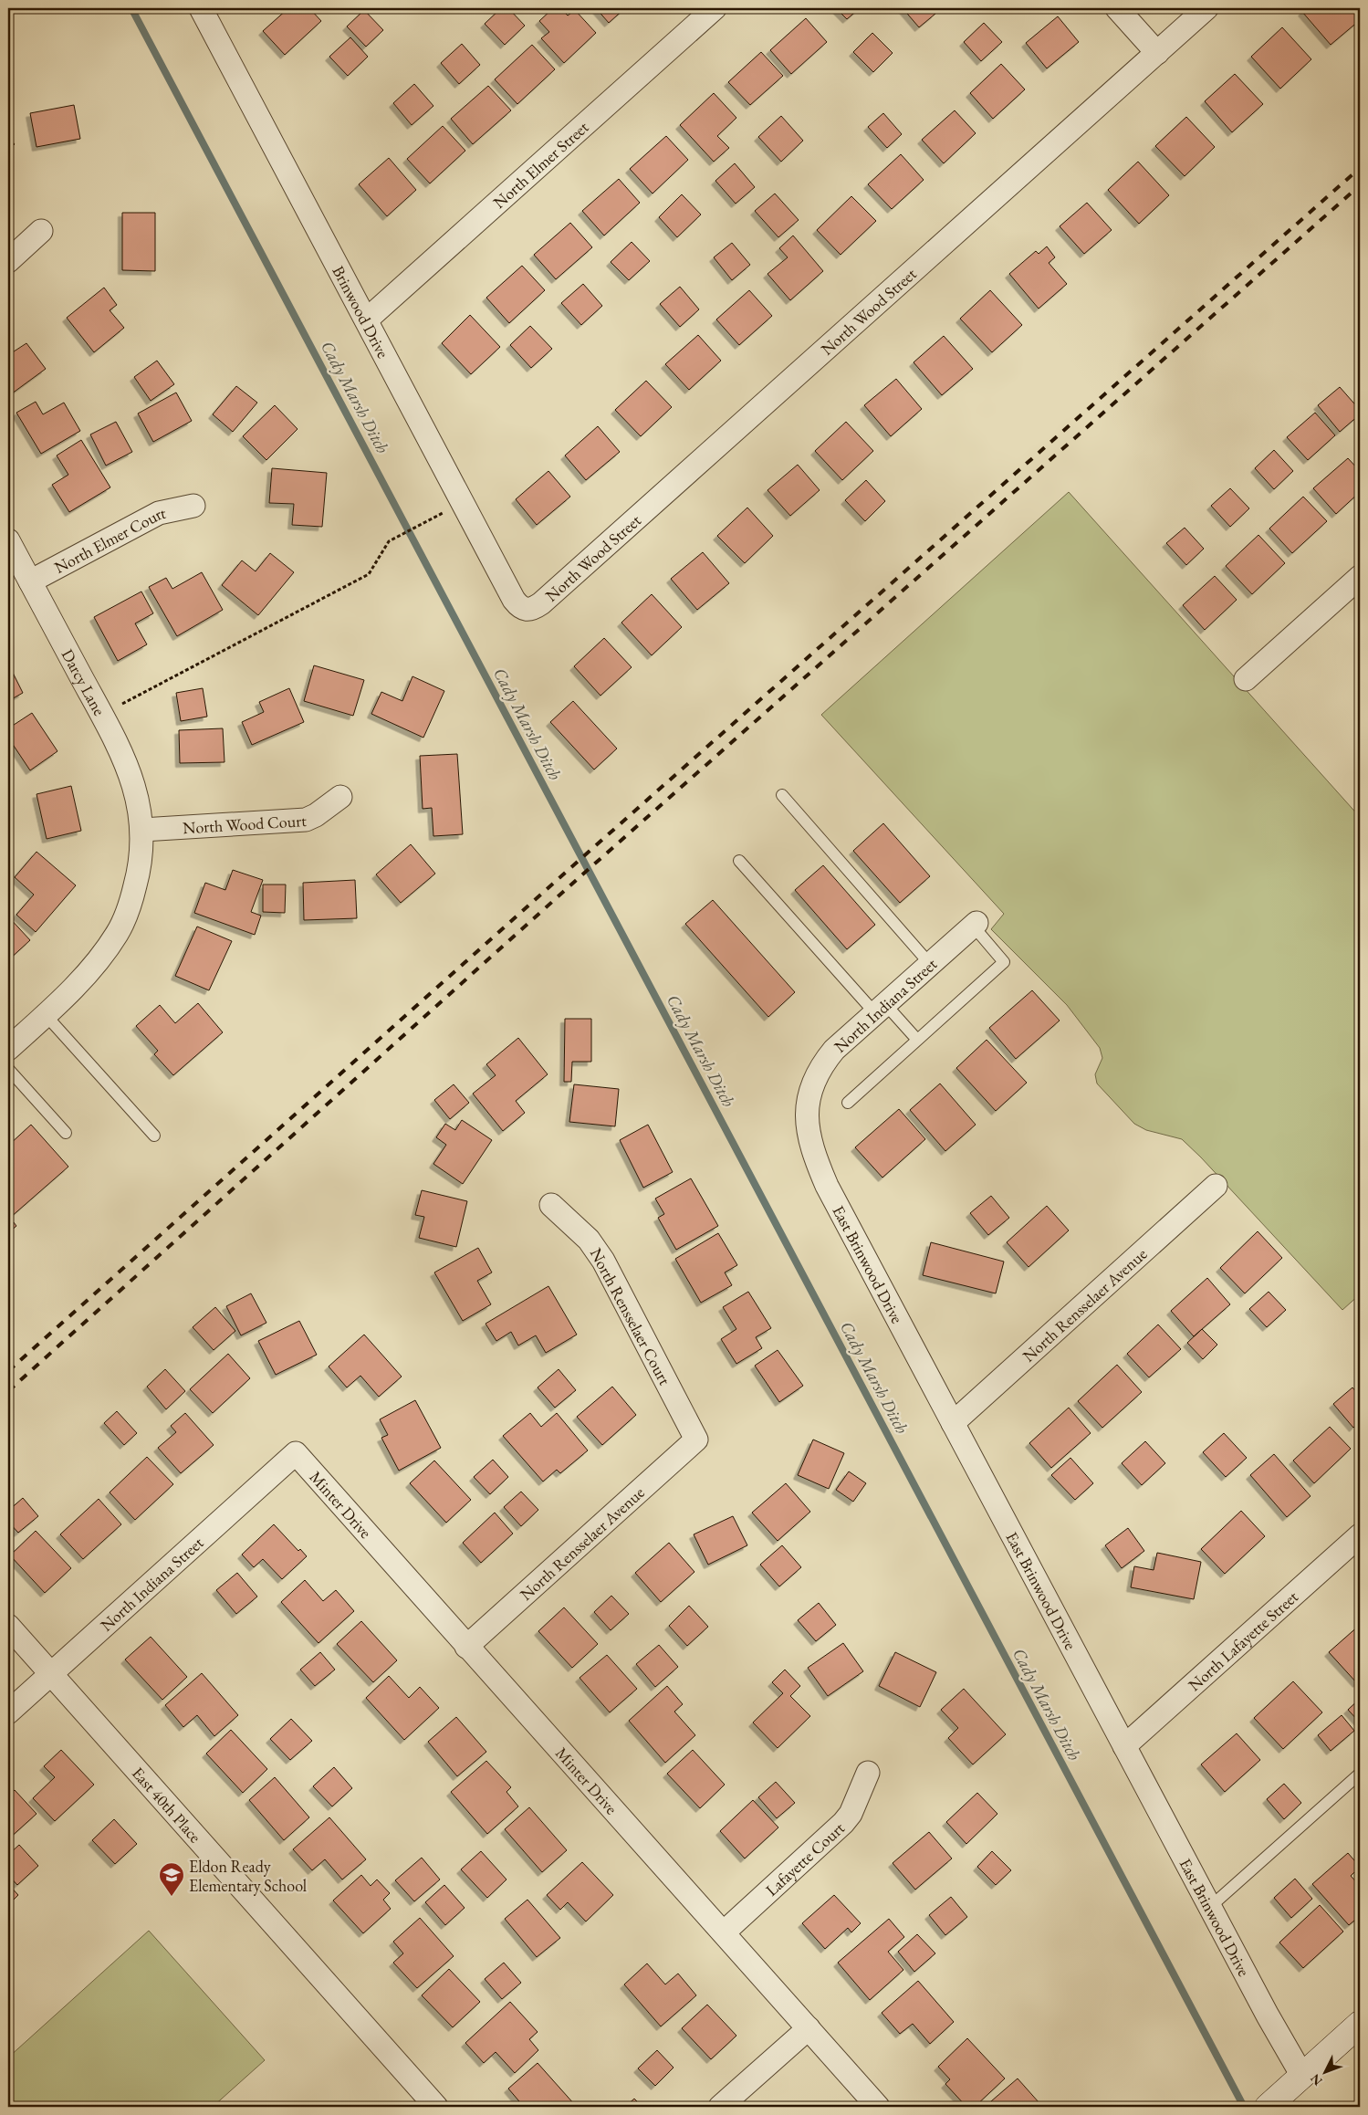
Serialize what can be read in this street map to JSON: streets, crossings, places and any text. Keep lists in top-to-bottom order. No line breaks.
{"streets":{"street":["North Elmer Street","Brinwood Drive","North Wood Street","North Elmer Court","Darcy Lane","North Wood Court","North Indiana Street","East Brinwood Drive","North Rensselaer Avenue","North Rensselaer Court","Minter Drive","North Lafayette Street","East 40th Place","Lafayette Court"]},"crossings":[["North Elmer Street","Brinwood Drive"],["Brinwood Drive","North Wood Street"],["North Elmer Court","Darcy Lane"],["Darcy Lane","North Wood Court"],["North Indiana Street","East Brinwood Drive"],["North Indiana Street","Minter Drive"],["North Indiana Street","East 40th Place"],["East Brinwood Drive","North Rensselaer Avenue"],["East Brinwood Drive","North Lafayette Street"],["North Rensselaer Avenue","North Rensselaer Court"],["North Rensselaer Avenue","Minter Drive"],["Minter Drive","Lafayette Court"]],"water":["Cady Marsh Ditch"],"places":{"school or university":["Eldon Ready Elementary School"]},"north":"bottom left"}
